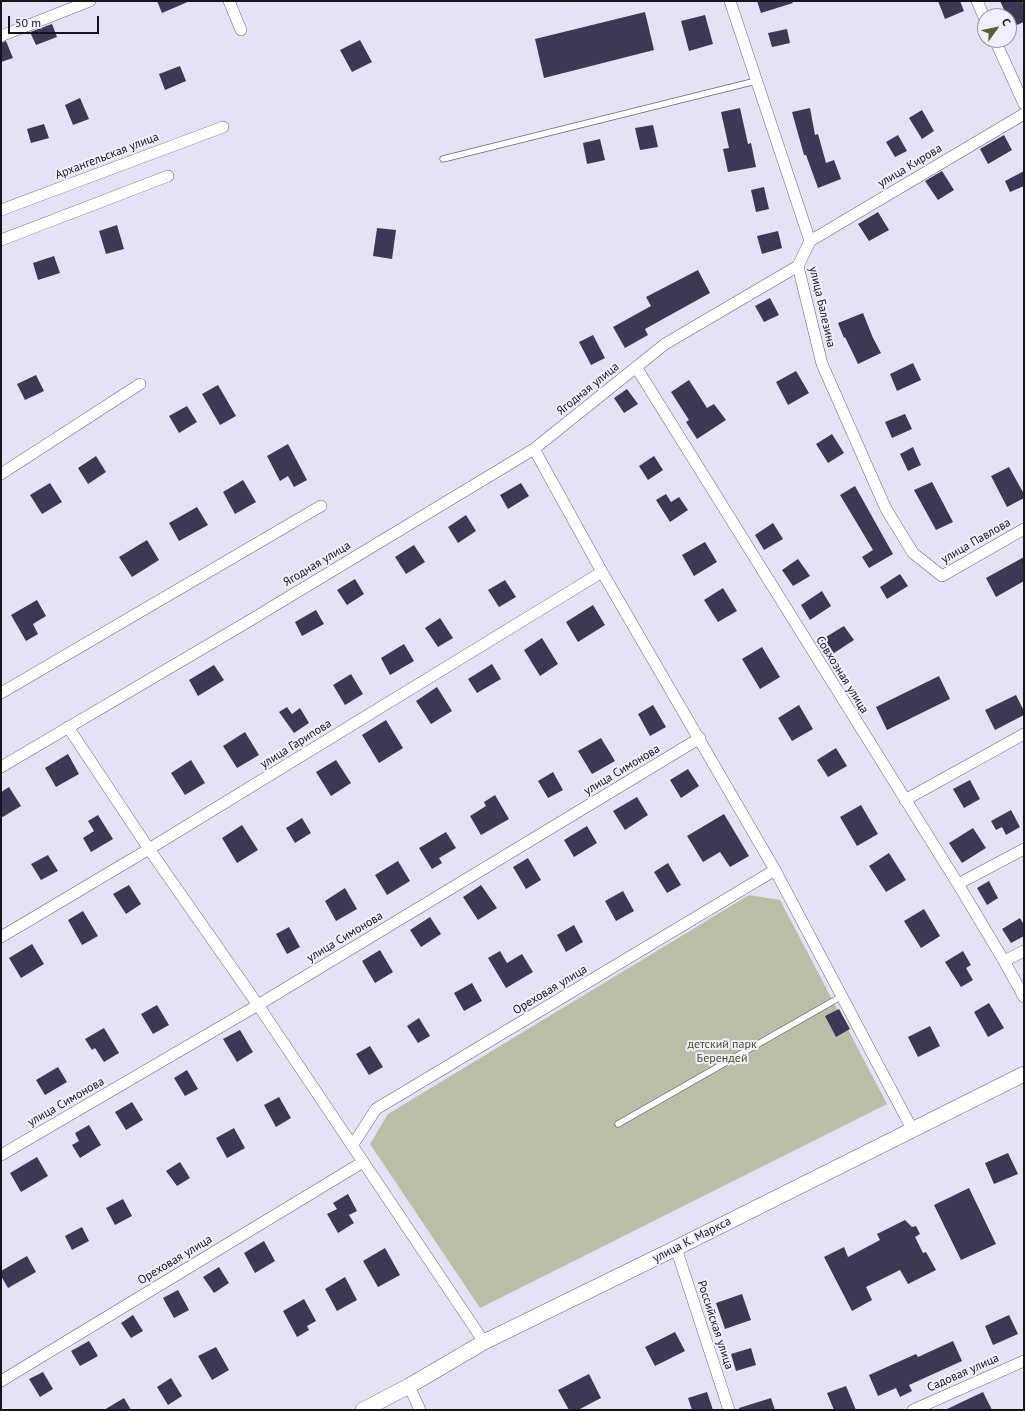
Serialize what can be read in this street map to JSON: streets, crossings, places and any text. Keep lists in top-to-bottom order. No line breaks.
{"streets":{"main road":["улица К. Маркса"],"street":["Архангельская улица","улица Кирова","улица Балезина","Ягодная улица","улица Павлова","Совхозная улица","улица Гарипова","улица Симонова","Ореховая улица","Российская улица","Садовая улица"]},"crossings":[["улица Кирова","улица Балезина"],["улица Балезина","улица Павлова"],["Ягодная улица","Совхозная улица"],["улица К. Маркса","Российская улица"]],"parks":["детский парк Берендей"],"scale_bar":"50 m","north":"top right"}
